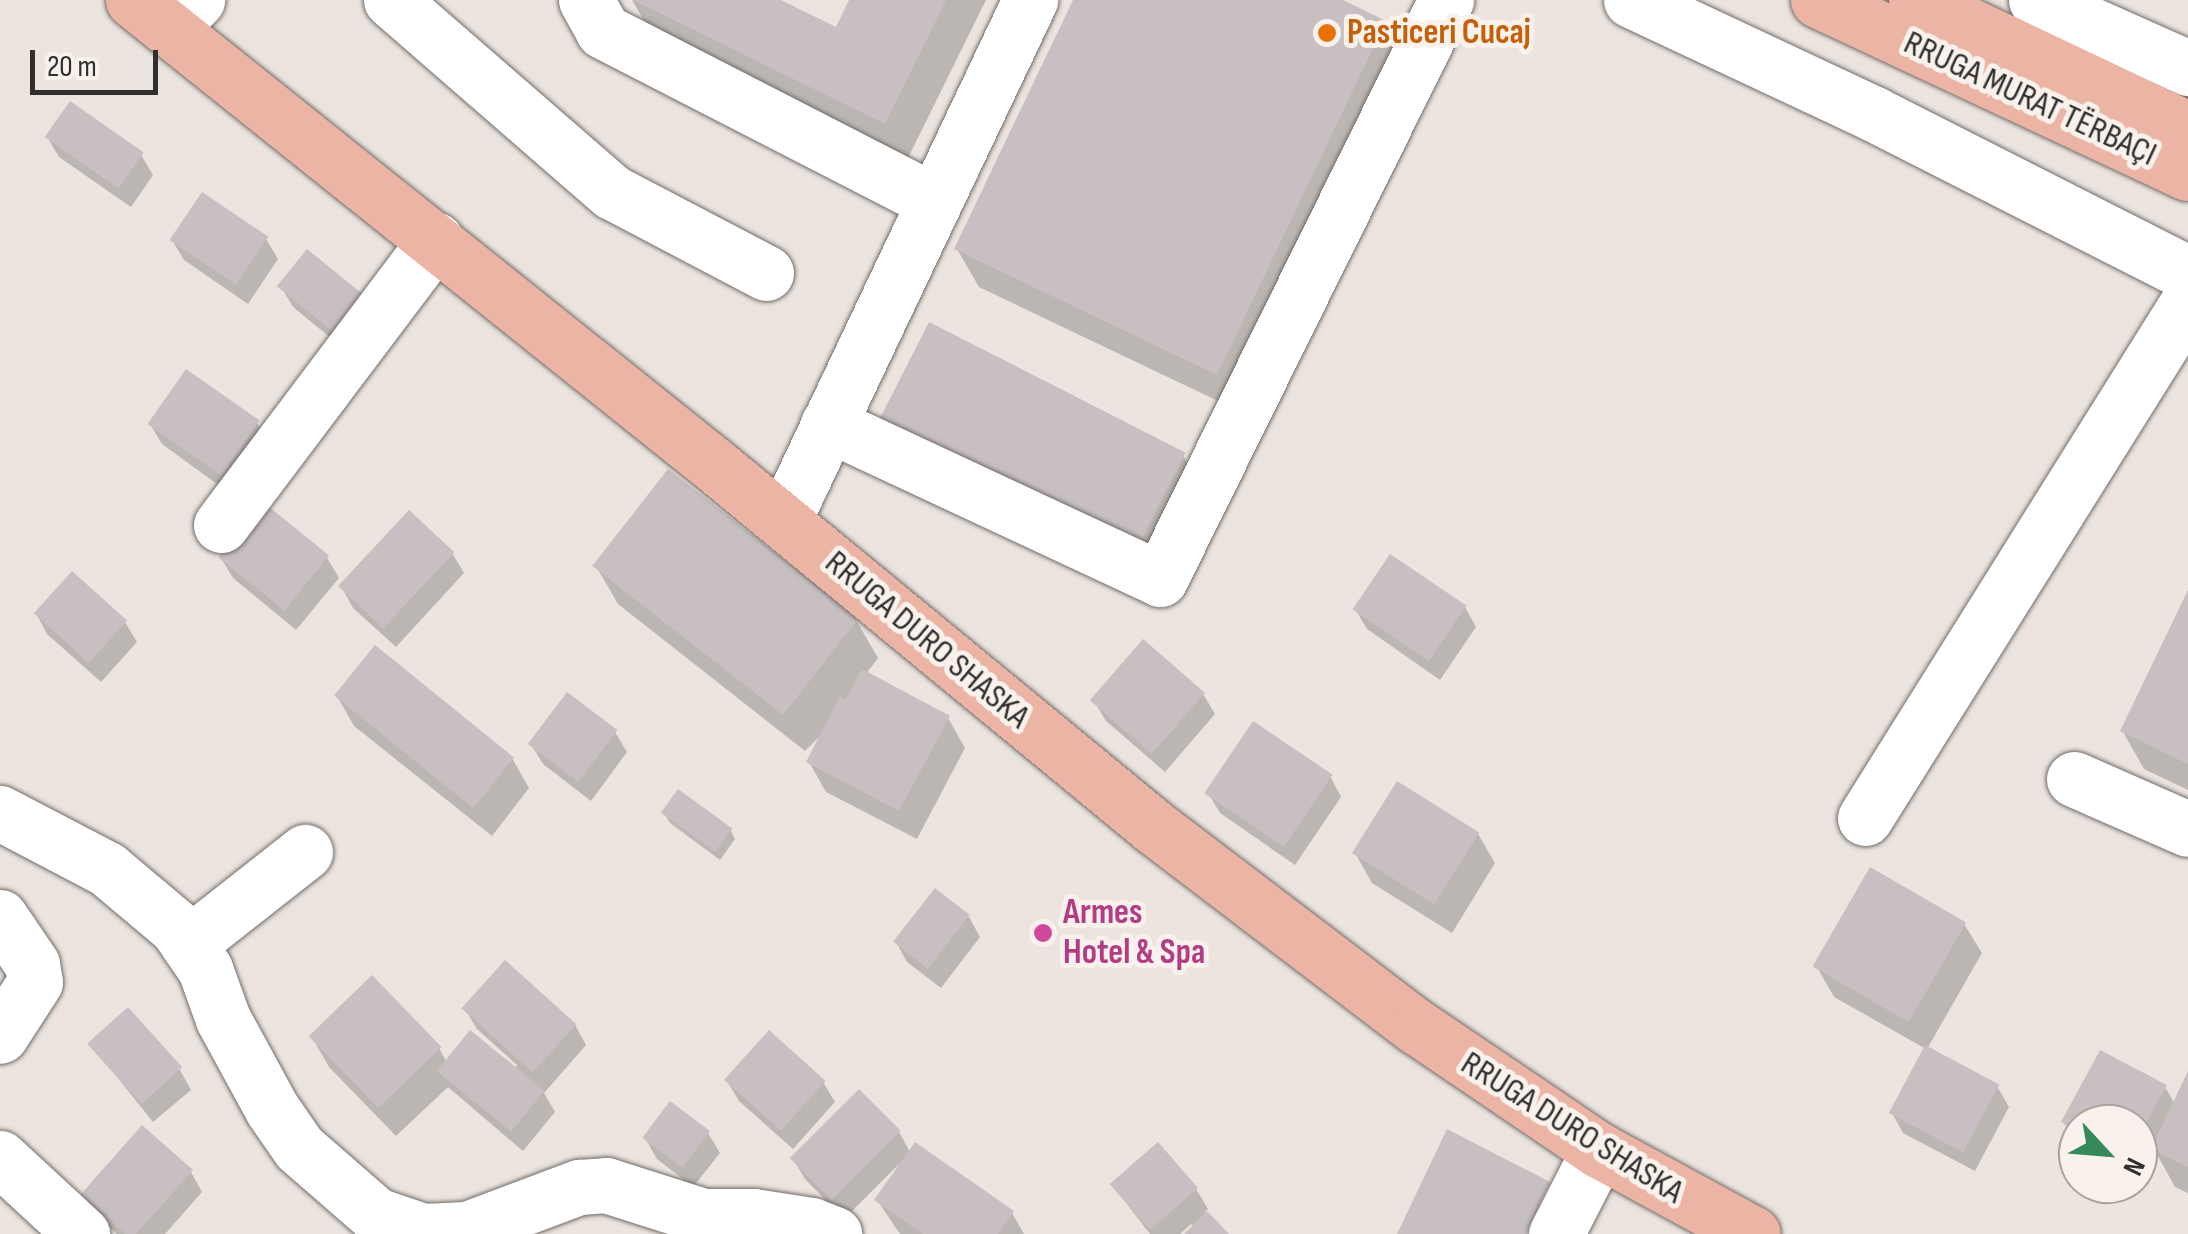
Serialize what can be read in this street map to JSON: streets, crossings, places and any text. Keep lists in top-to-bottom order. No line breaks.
{"streets":{"main road":["RRUGA MURAT TËRBAÇI","RRUGA DURO SHASKA"]},"places":["Pasticeri Cucaj","Armes Hotel & Spa"],"scale_bar":"20 m","north":"bottom right"}
